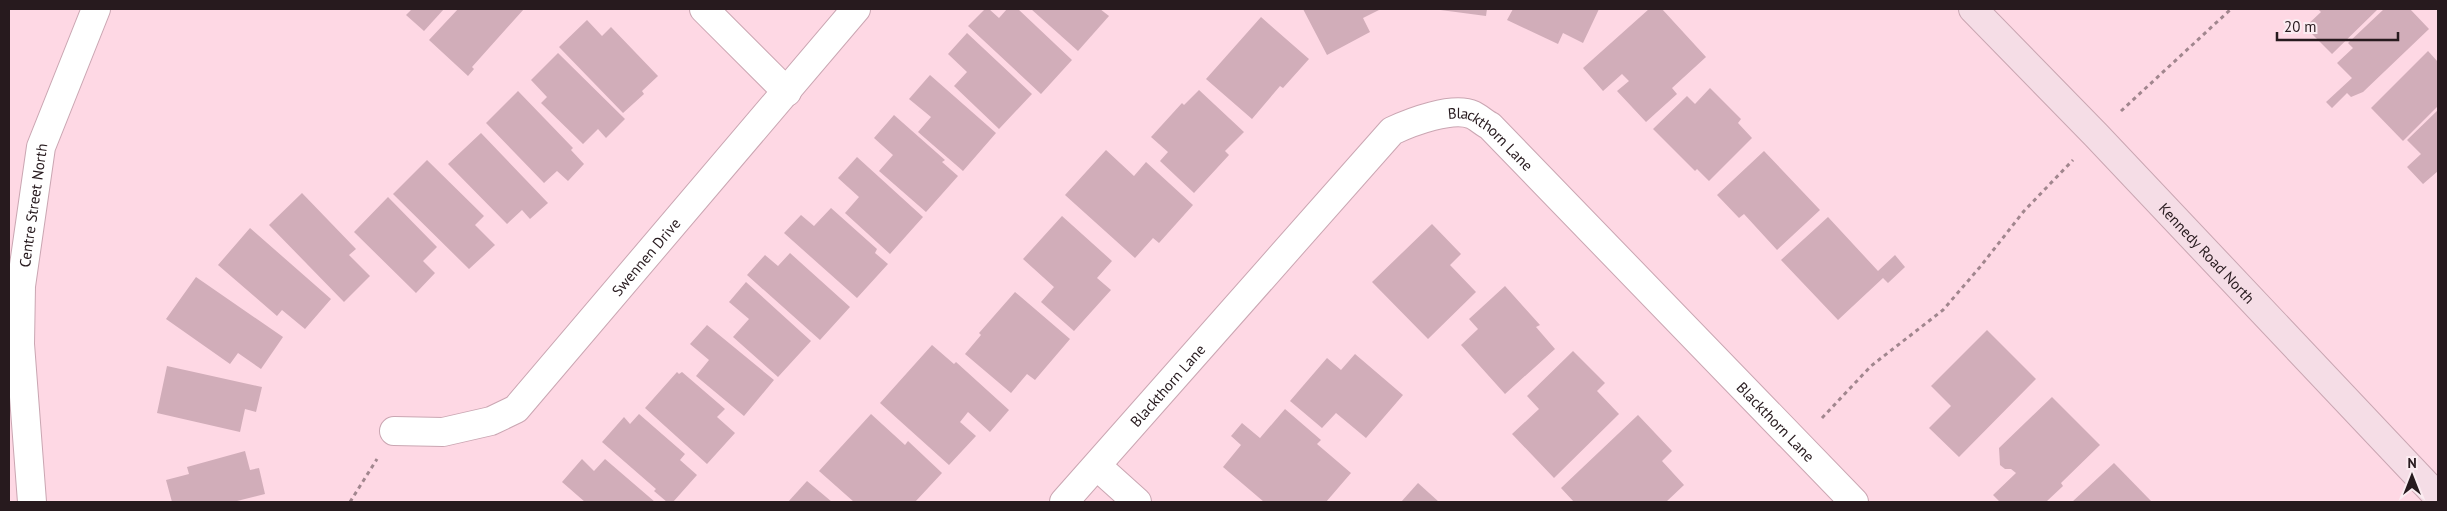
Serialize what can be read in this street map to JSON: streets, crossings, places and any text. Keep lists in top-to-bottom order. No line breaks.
{"streets":{"main road":["Kennedy Road North"],"street":["Blackthorn Lane","Centre Street North","Swennen Drive"]},"scale_bar":"20 m","north":"top"}
